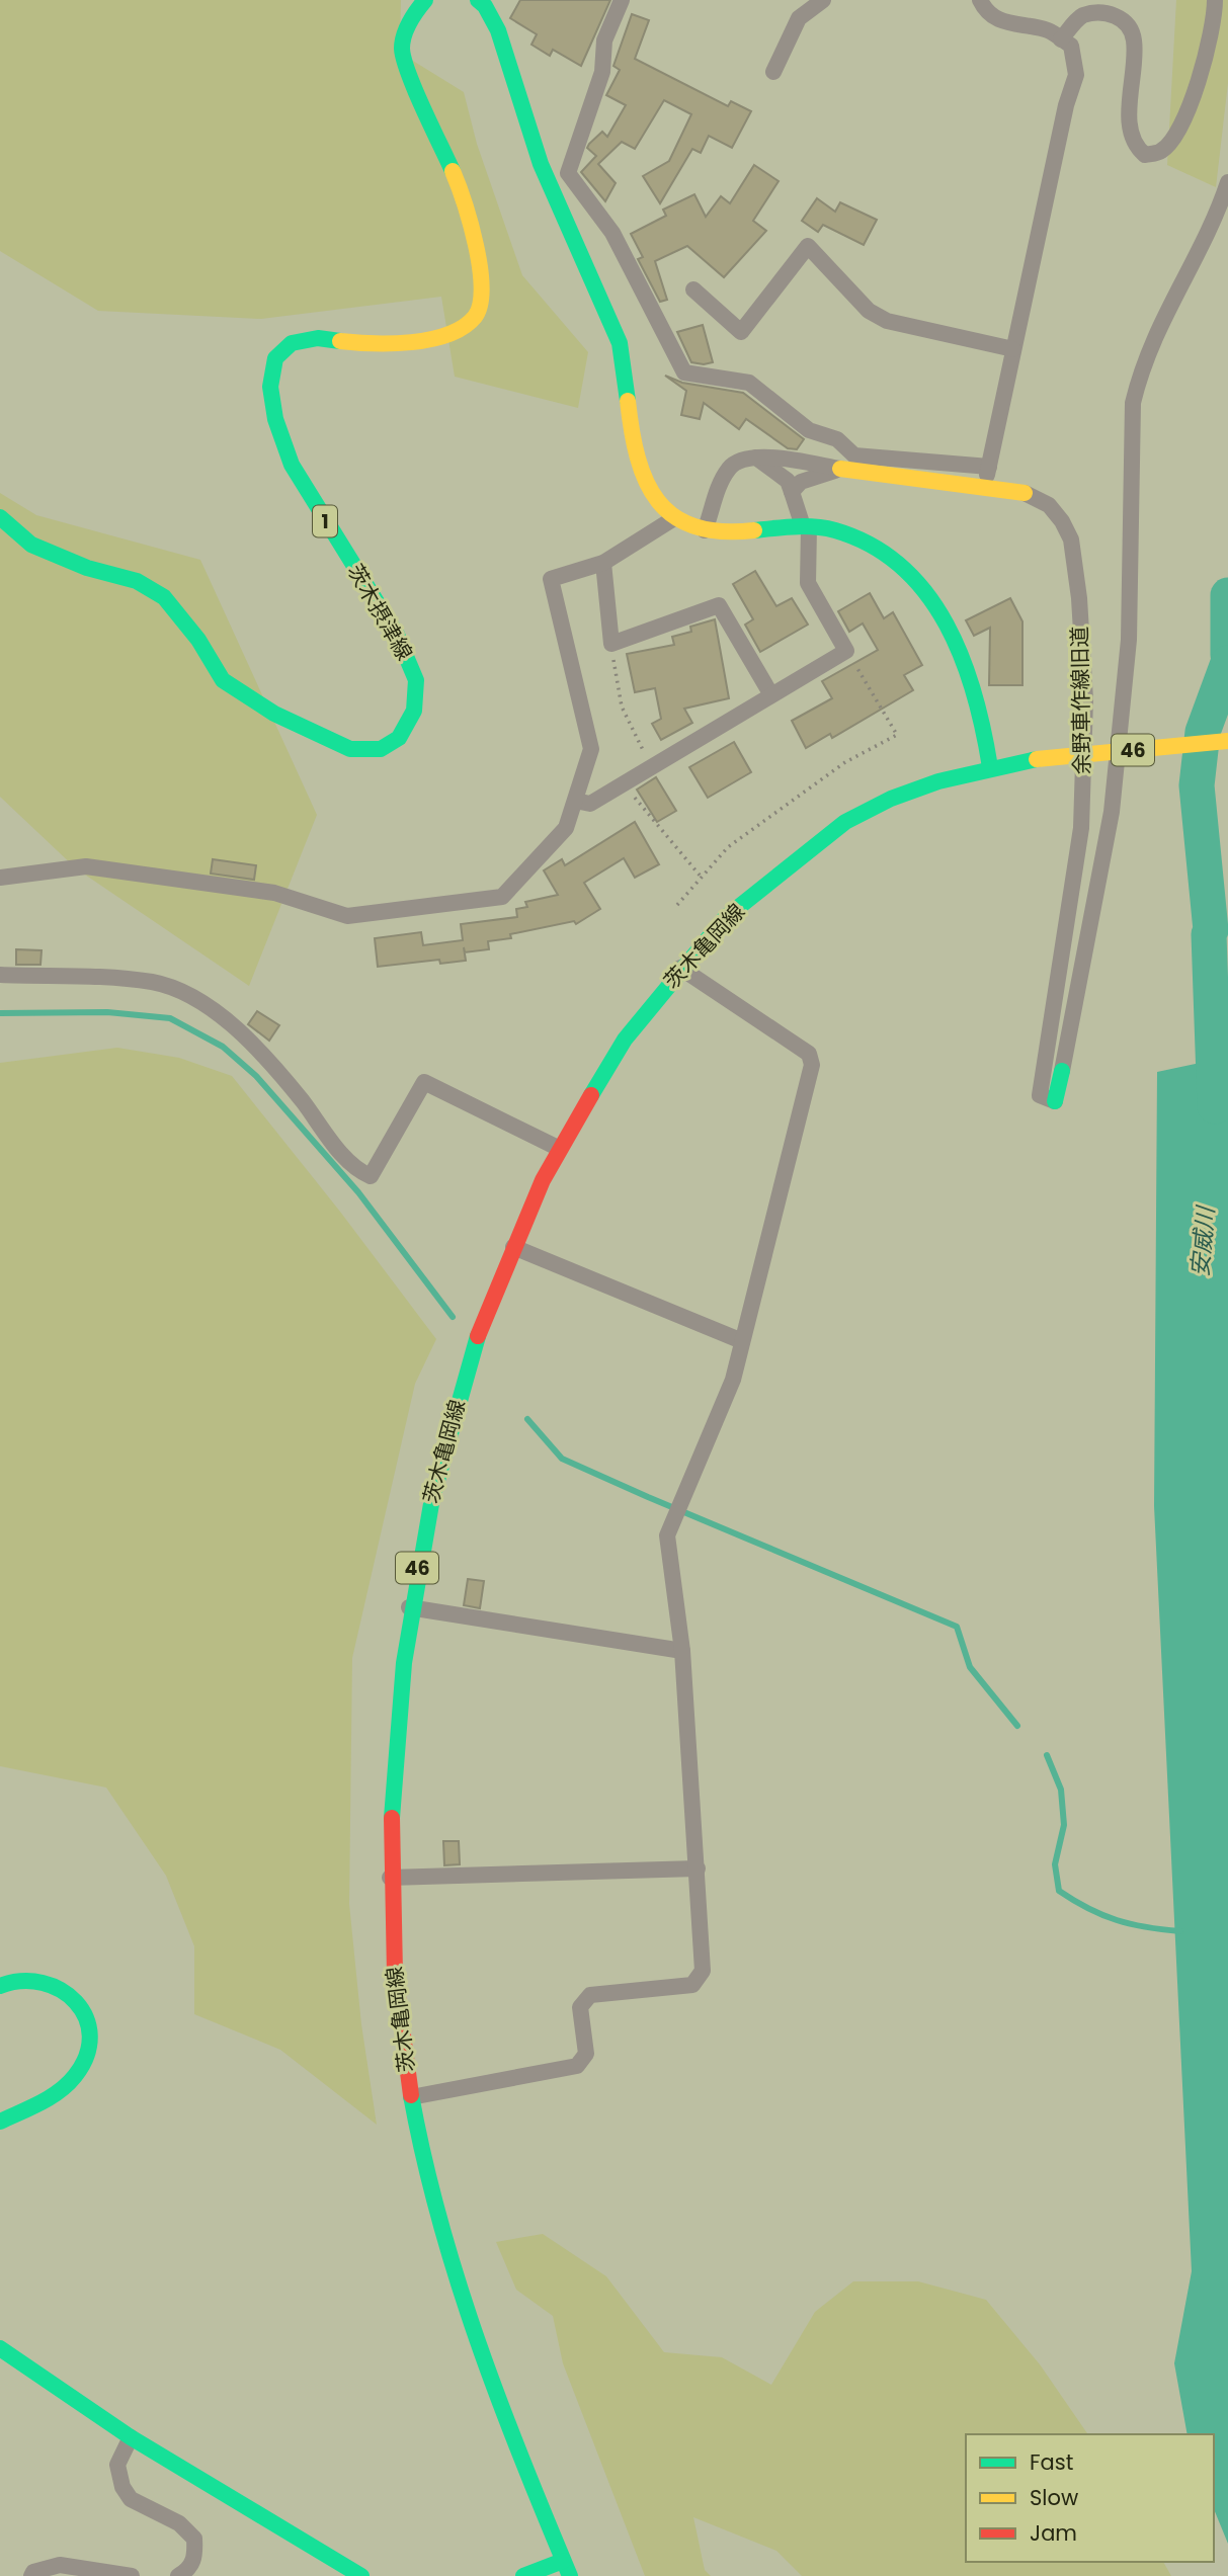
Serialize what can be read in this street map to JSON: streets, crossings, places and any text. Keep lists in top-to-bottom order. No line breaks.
{"streets":{"main road":["1","茨木摂津線","余野車作線旧道","46","茨木亀岡線"]},"water":["安威川"],"legend":["Fast","Slow","Jam"]}
